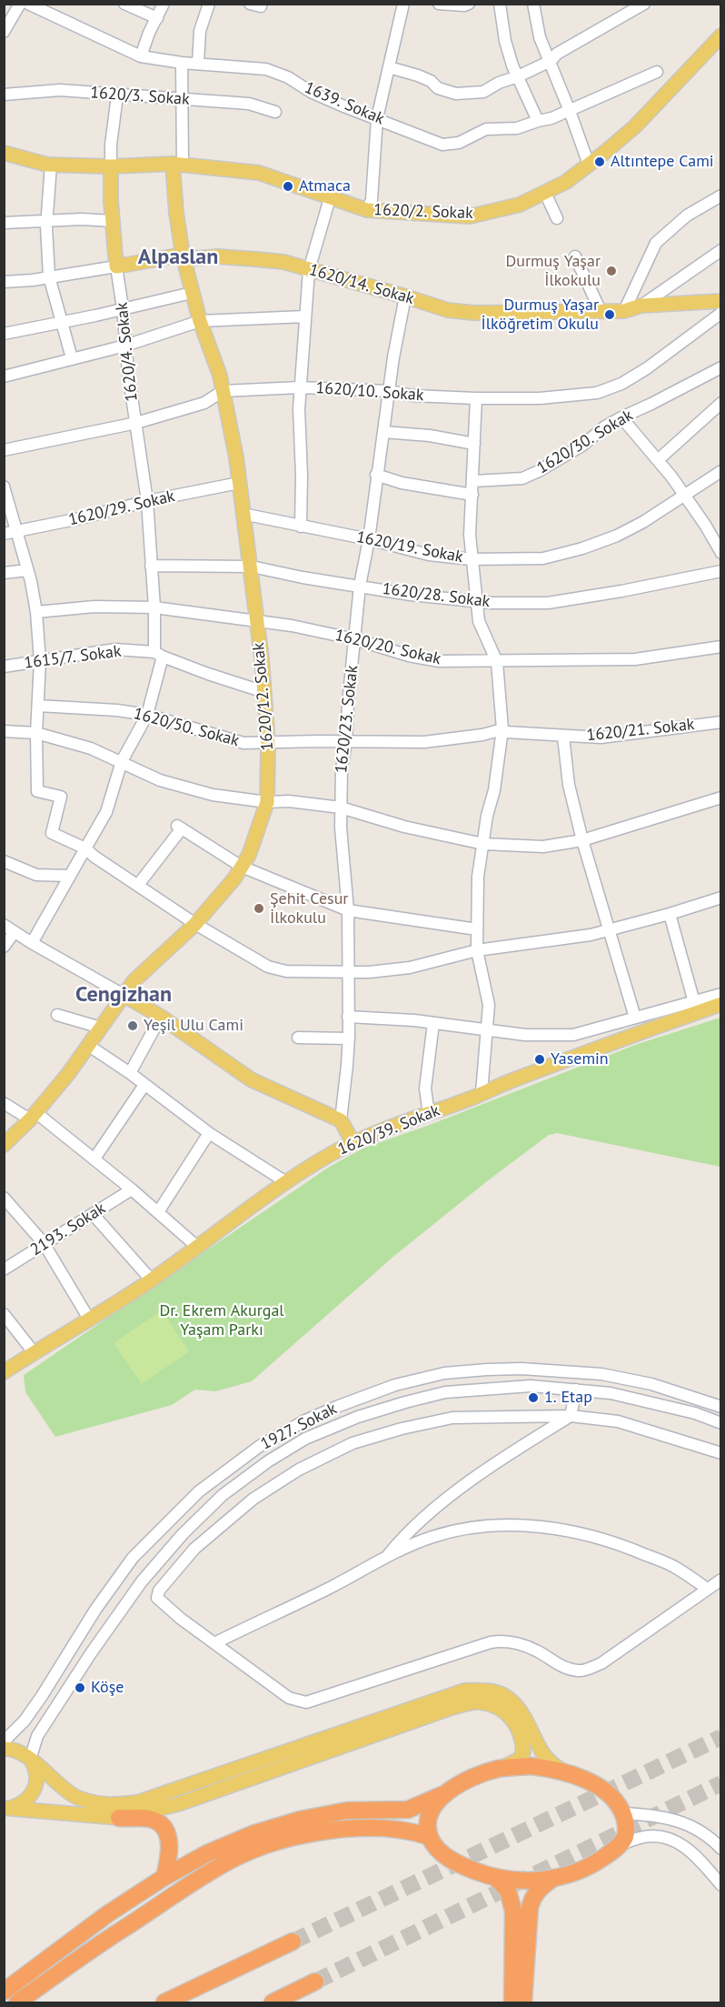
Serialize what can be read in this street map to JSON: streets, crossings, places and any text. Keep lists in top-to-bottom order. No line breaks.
{"streets":{"main road":["1620/2. Sokak","1620/14. Sokak","1620/4. Sokak","1620/12. Sokak","1620/39. Sokak"],"street":["1620/3. Sokak","1639. Sokak","1620/10. Sokak","1620/30. Sokak","1620/29. Sokak","1620/19. Sokak","1620/28. Sokak","1620/20. Sokak","1615/7. Sokak","1620/23. Sokak","1620/50. Sokak","1620/21. Sokak","2193. Sokak","1927. Sokak"]},"crossings":[["1620/3. Sokak","1620/4. Sokak"],["1620/2. Sokak","1620/4. Sokak"],["1620/2. Sokak","1620/12. Sokak"],["1620/14. Sokak","1620/4. Sokak"],["1620/14. Sokak","1620/12. Sokak"],["1620/14. Sokak","1620/23. Sokak"],["1620/4. Sokak","1620/10. Sokak"],["1620/4. Sokak","1620/29. Sokak"],["1620/4. Sokak","1620/28. Sokak"],["1620/4. Sokak","1620/20. Sokak"],["1620/4. Sokak","1615/7. Sokak"],["1620/4. Sokak","1620/50. Sokak"],["1620/10. Sokak","1620/12. Sokak"],["1620/10. Sokak","1620/23. Sokak"],["1620/29. Sokak","1620/12. Sokak"],["1620/19. Sokak","1620/12. Sokak"],["1620/19. Sokak","1620/23. Sokak"],["1620/28. Sokak","1620/12. Sokak"],["1620/28. Sokak","1620/23. Sokak"],["1620/20. Sokak","1620/12. Sokak"],["1620/20. Sokak","1620/23. Sokak"],["1615/7. Sokak","1620/12. Sokak"],["1620/12. Sokak","1620/50. Sokak"],["1620/12. Sokak","1620/21. Sokak"],["1620/23. Sokak","1620/21. Sokak"],["1620/50. Sokak","1620/21. Sokak"]],"districts":["Alpaslan","Cengizhan"],"parks":["Dr. Ekrem Akurgal Yaşam Parkı"],"places":["Altıntepe Cami","Atmaca","Durmuş Yaşar İlkokulu","Durmuş Yaşar İlköğretim Okulu","Şehit Cesur İlkokulu","Yeşil Ulu Cami","Yasemin","1. Etap","Köşe"]}
